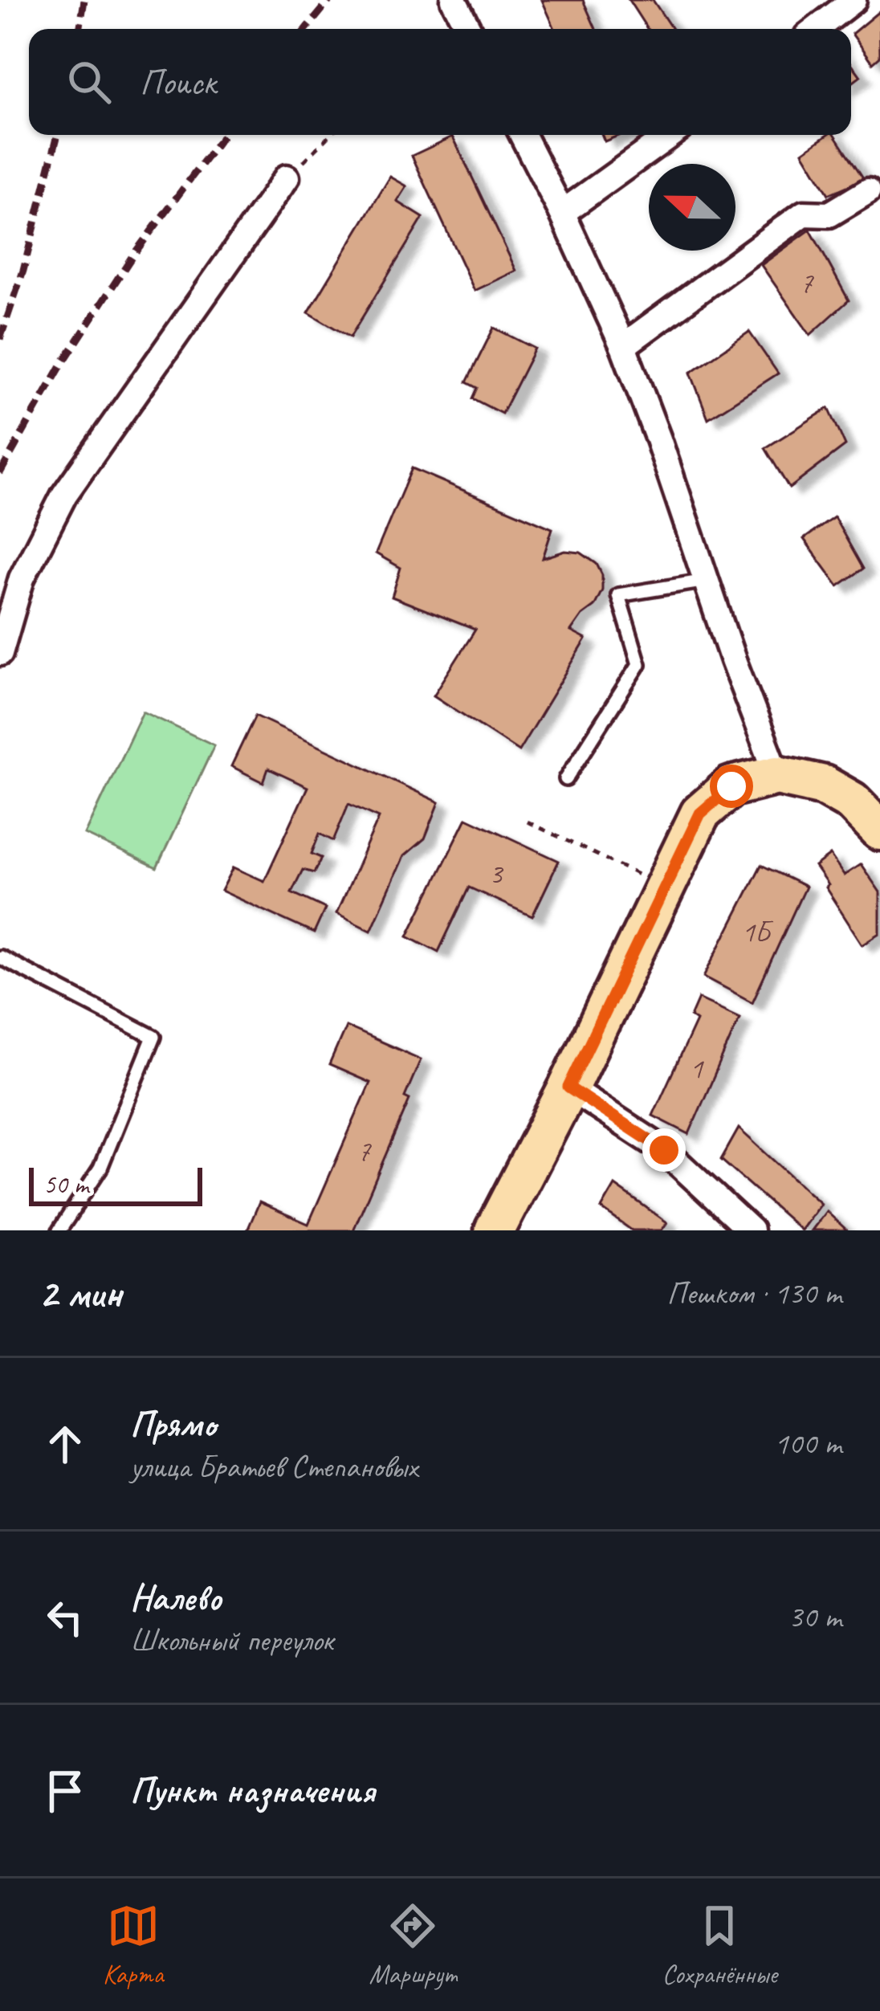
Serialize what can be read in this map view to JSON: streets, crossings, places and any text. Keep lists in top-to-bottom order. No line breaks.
{"house_numbers":["7","3","1Б","1","7"],"scale_bar":"50 m","north":"left","page":{"search":"Поиск","scale":"50 m","heading":["2 мин","Пешком · 130 m"],"list":[["Прямо","улица Братьев Степановых","100 m"],["Налево","Школьный переулок","30 m"],"Пункт назначения"],"nav":["Карта","Маршрут","Сохранённые"]}}
